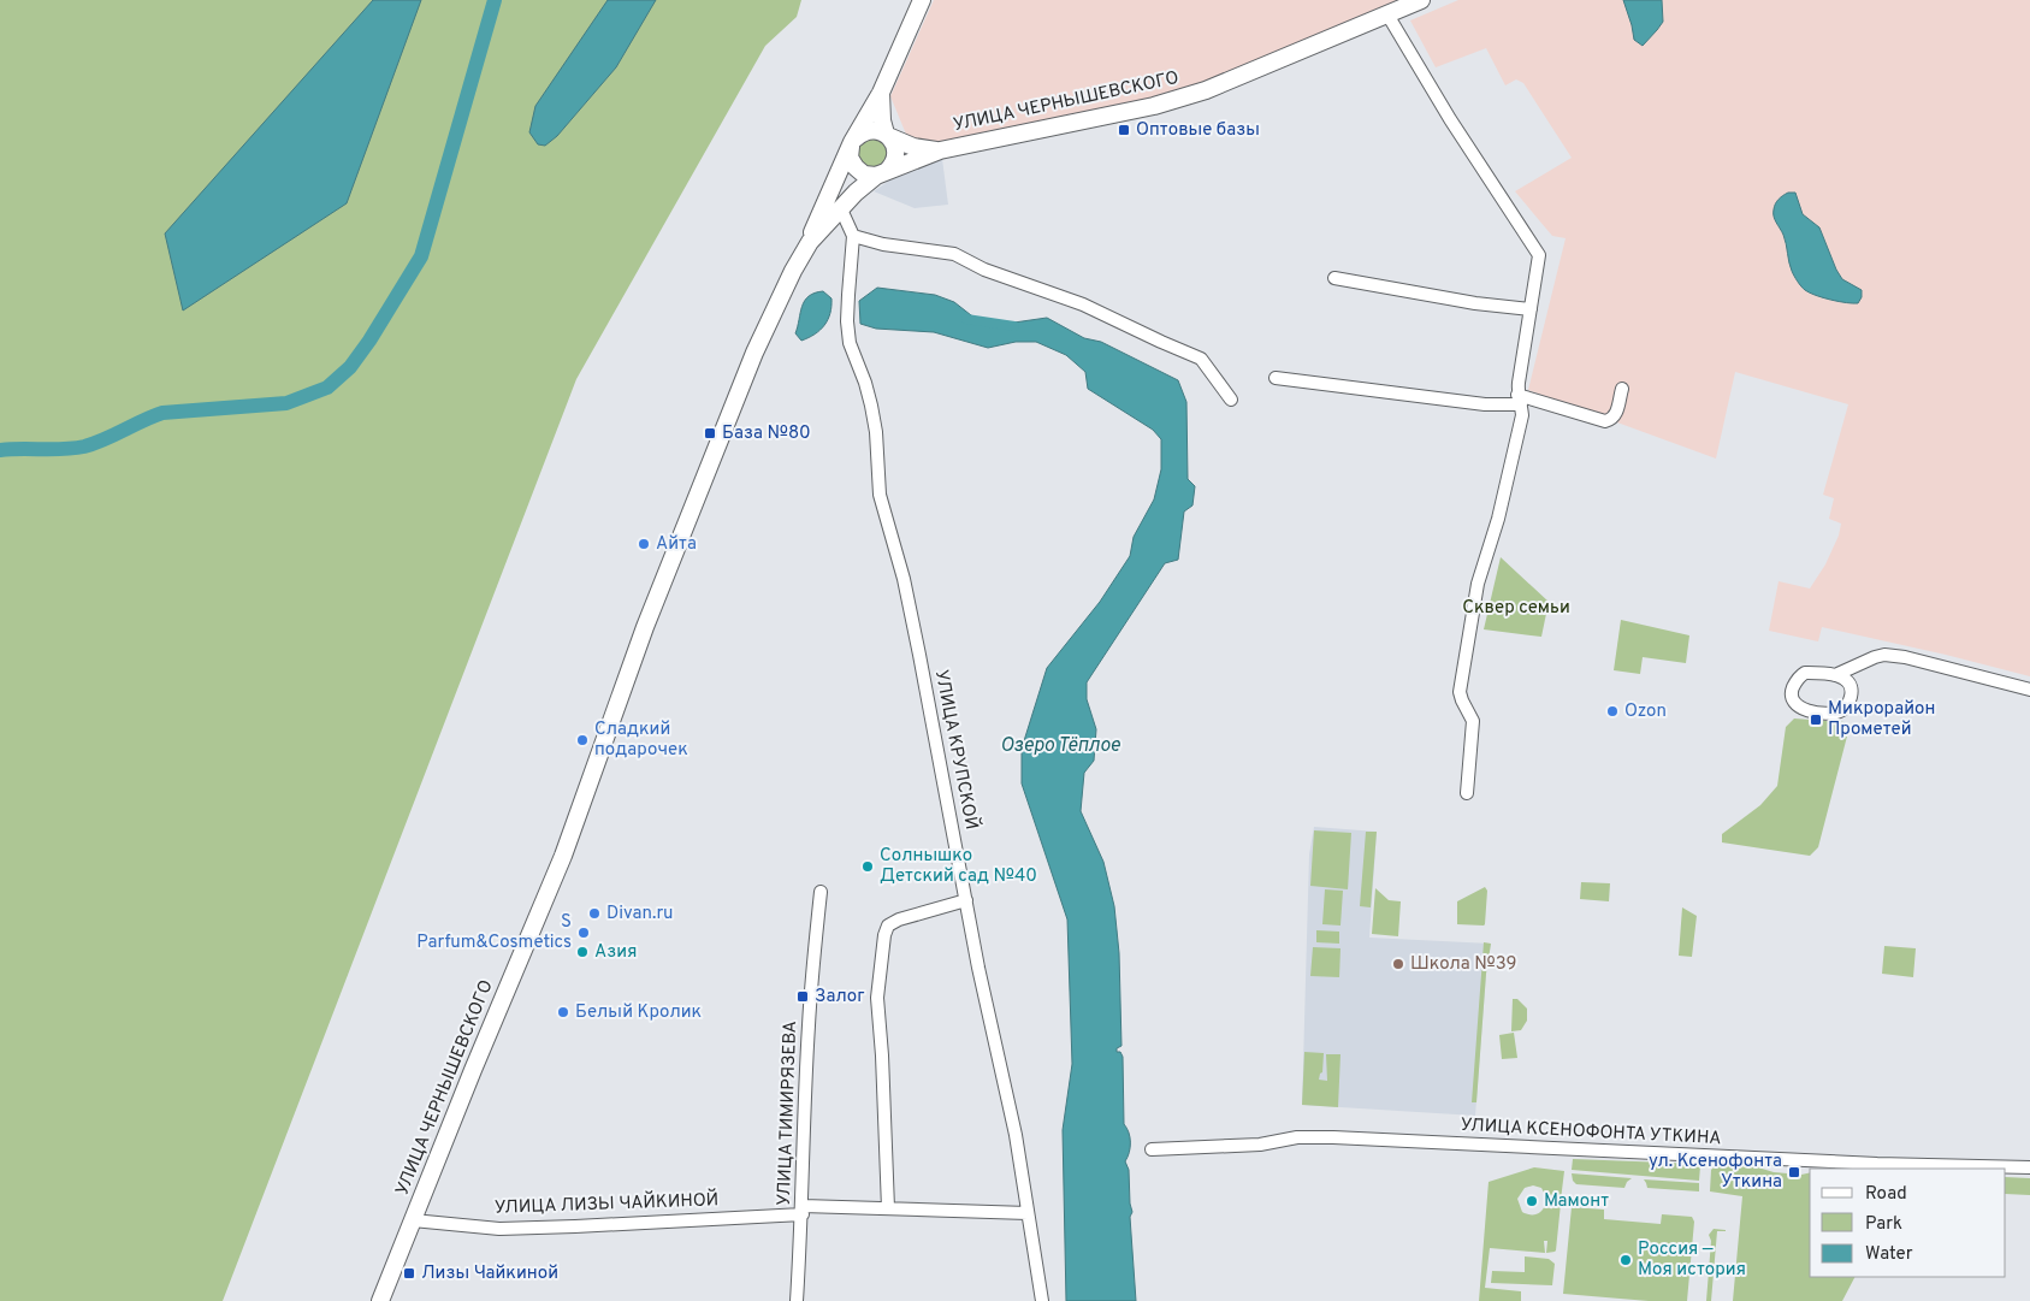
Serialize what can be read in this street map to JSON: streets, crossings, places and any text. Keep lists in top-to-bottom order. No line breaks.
{"streets":{"main road":["УЛИЦА ЧЕРНЫШЕВСКОГО"],"street":["УЛИЦА КРУПСКОЙ","УЛИЦА ТИМИРЯЗЕВА","УЛИЦА КСЕНОФОНТА УТКИНА","УЛИЦА ЛИЗЫ ЧАЙКИНОЙ"]},"crossings":[["УЛИЦА ЧЕРНЫШЕВСКОГО","УЛИЦА КРУПСКОЙ"],["УЛИЦА ЧЕРНЫШЕВСКОГО","УЛИЦА ЛИЗЫ ЧАЙКИНОЙ"],["УЛИЦА КРУПСКОЙ","УЛИЦА ЛИЗЫ ЧАЙКИНОЙ"],["УЛИЦА ТИМИРЯЗЕВА","УЛИЦА ЛИЗЫ ЧАЙКИНОЙ"]],"water":["Озеро Тёплое"],"parks":["Сквер семьи"],"places":{"transit":["Оптовые базы","База №80","Микрорайон Прометей","Залог","ул. Ксенофонта Уткина","Лизы Чайкиной"],"other":["Айта","Ozon","Сладкий подарочек","Солнышко Детский сад №40","Divan.ru","S Parfum&Cosmetics","Азия","Школа №39","Белый Кролик","Мамонт","Россия — Моя история"]},"legend":["Road","Park","Water"]}
